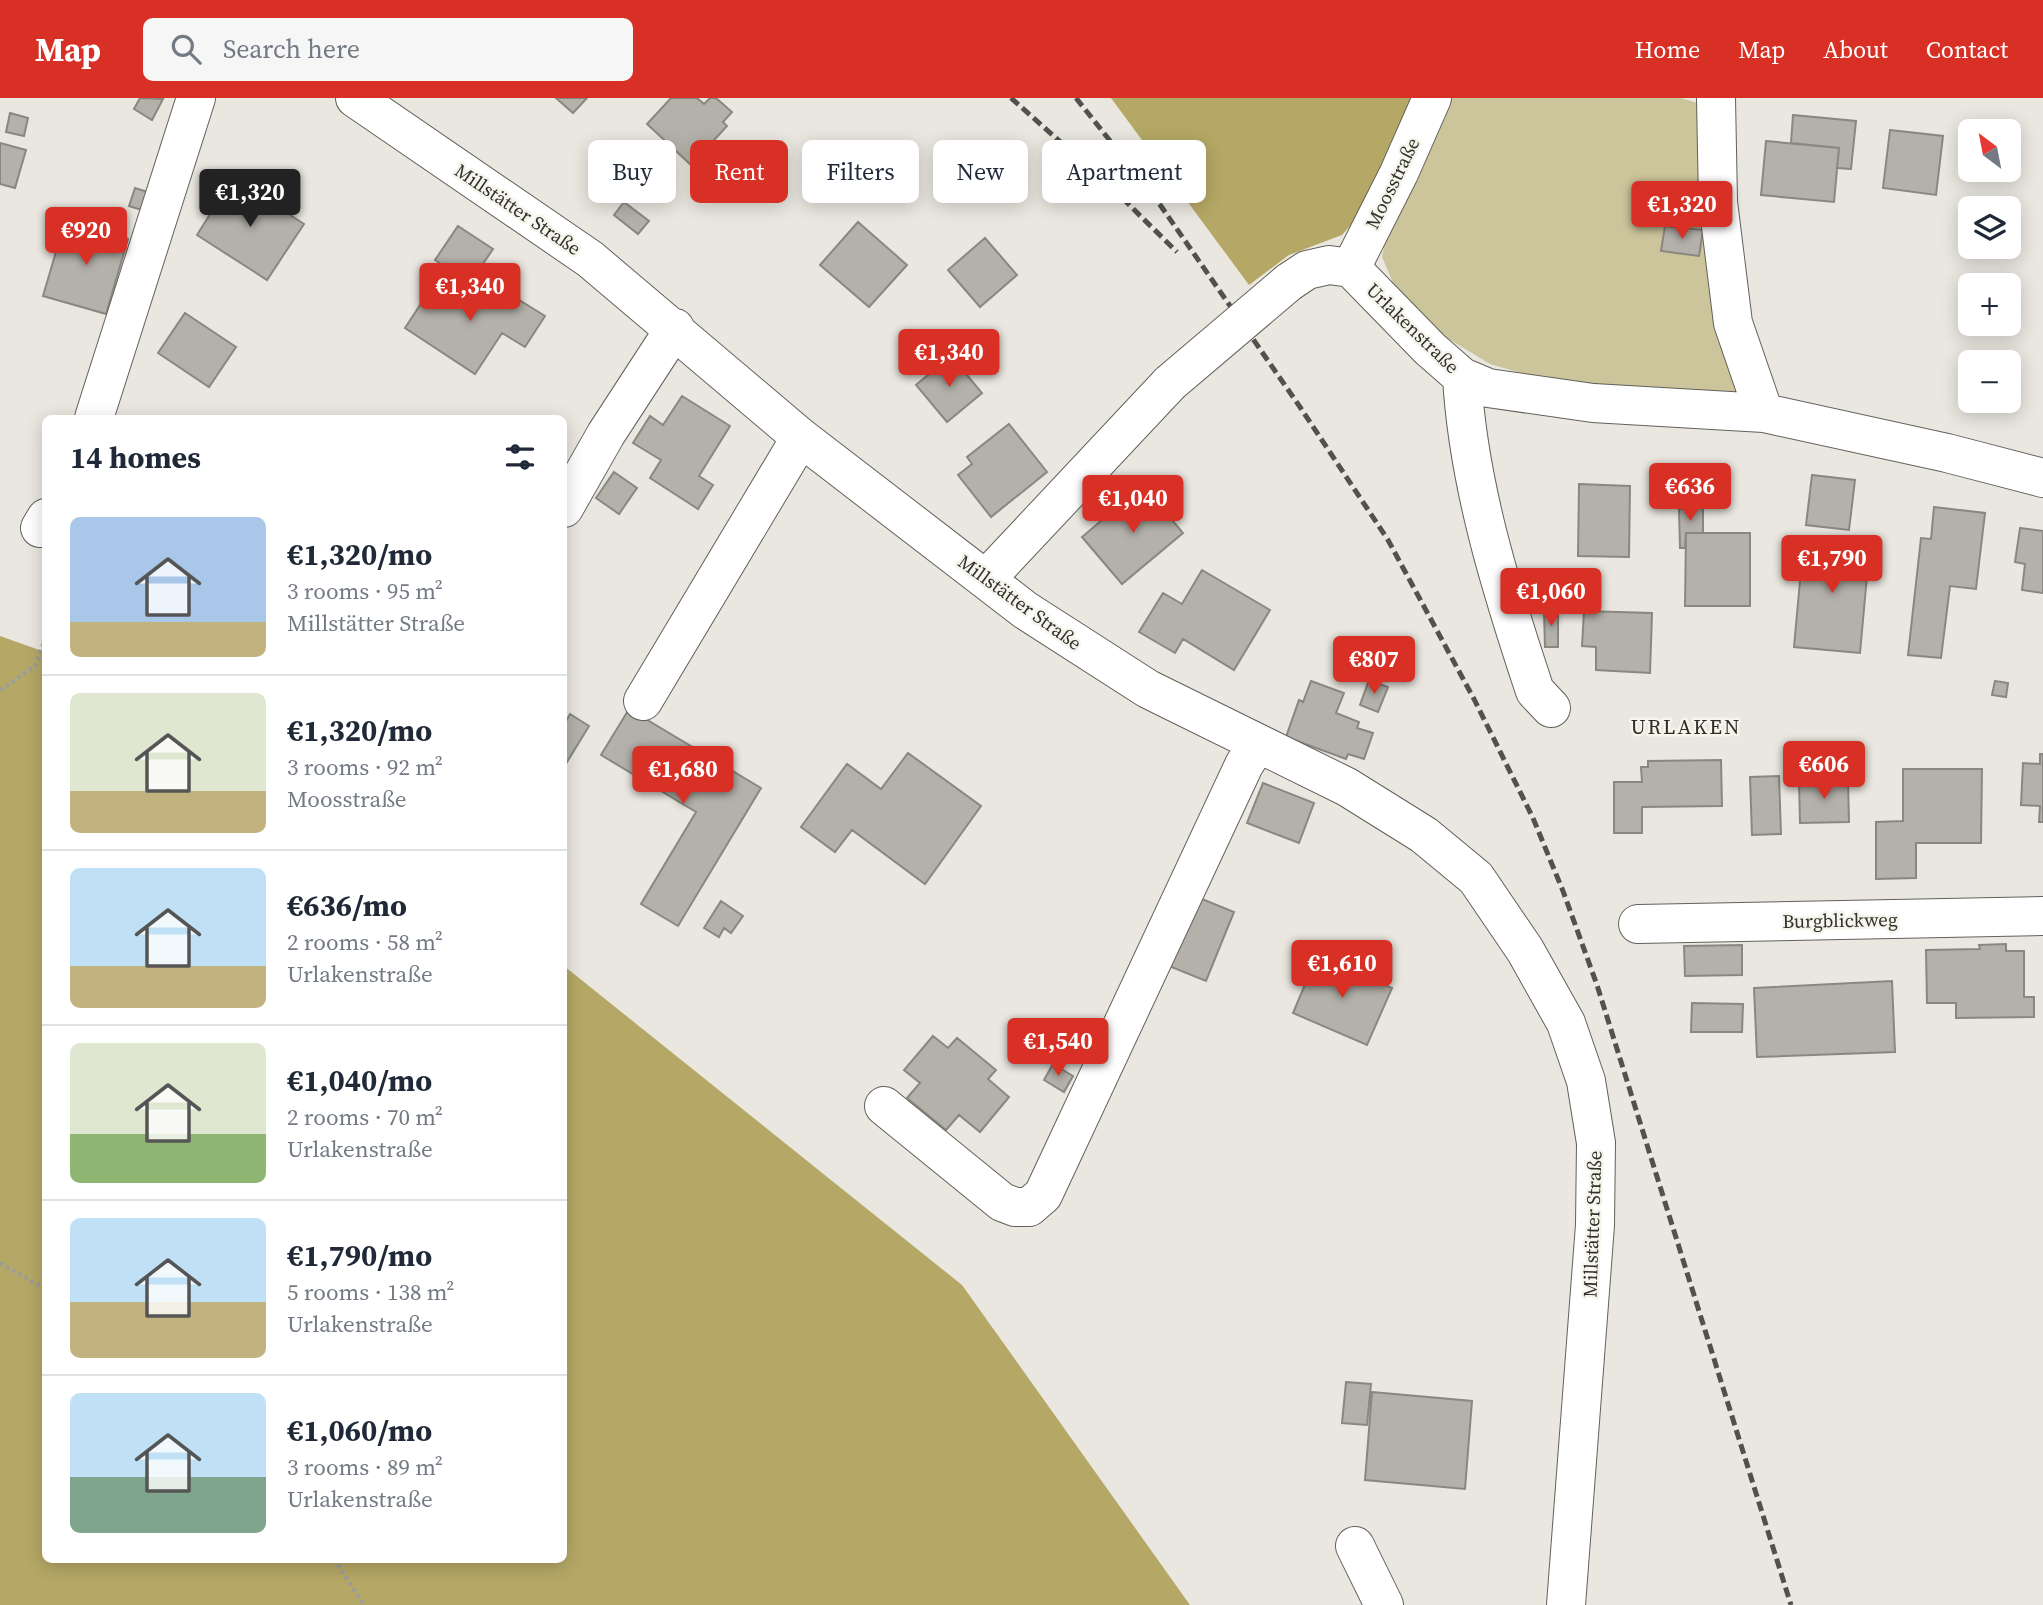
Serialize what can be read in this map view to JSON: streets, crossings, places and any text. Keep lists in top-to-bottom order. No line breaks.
{"streets":{"street":["Moosstraße","Millstätter Straße","Urlakenstraße","Burgblickweg"]},"crossings":[["Moosstraße","Urlakenstraße"],["Millstätter Straße","Urlakenstraße"]],"districts":["URLAKEN"],"north":"top left","page":{"header":"Map","search":"Search here","nav":["Home","Map","About","Contact"],"map_buttons":["+","−"],"chip":["Buy","Rent","Filters","New","Apartment"],"price":["€1,320","€1,320","€920","€1,340","€1,340","€636","€1,040","€1,790","€1,060","€807","€606","€1,680","€1,610","€1,540"],"heading":"14 homes","list":[{"name":"€1,320/mo","note":"3 rooms · 95 m² · Millstätter Straße"},{"name":"€1,320/mo","note":"3 rooms · 92 m² · Moosstraße"},{"name":"€636/mo","note":"2 rooms · 58 m² · Urlakenstraße"},{"name":"€1,040/mo","note":"2 rooms · 70 m² · Urlakenstraße"},{"name":"€1,790/mo","note":"5 rooms · 138 m² · Urlakenstraße"},{"name":"€1,060/mo","note":"3 rooms · 89 m² · Urlakenstraße"}]}}
